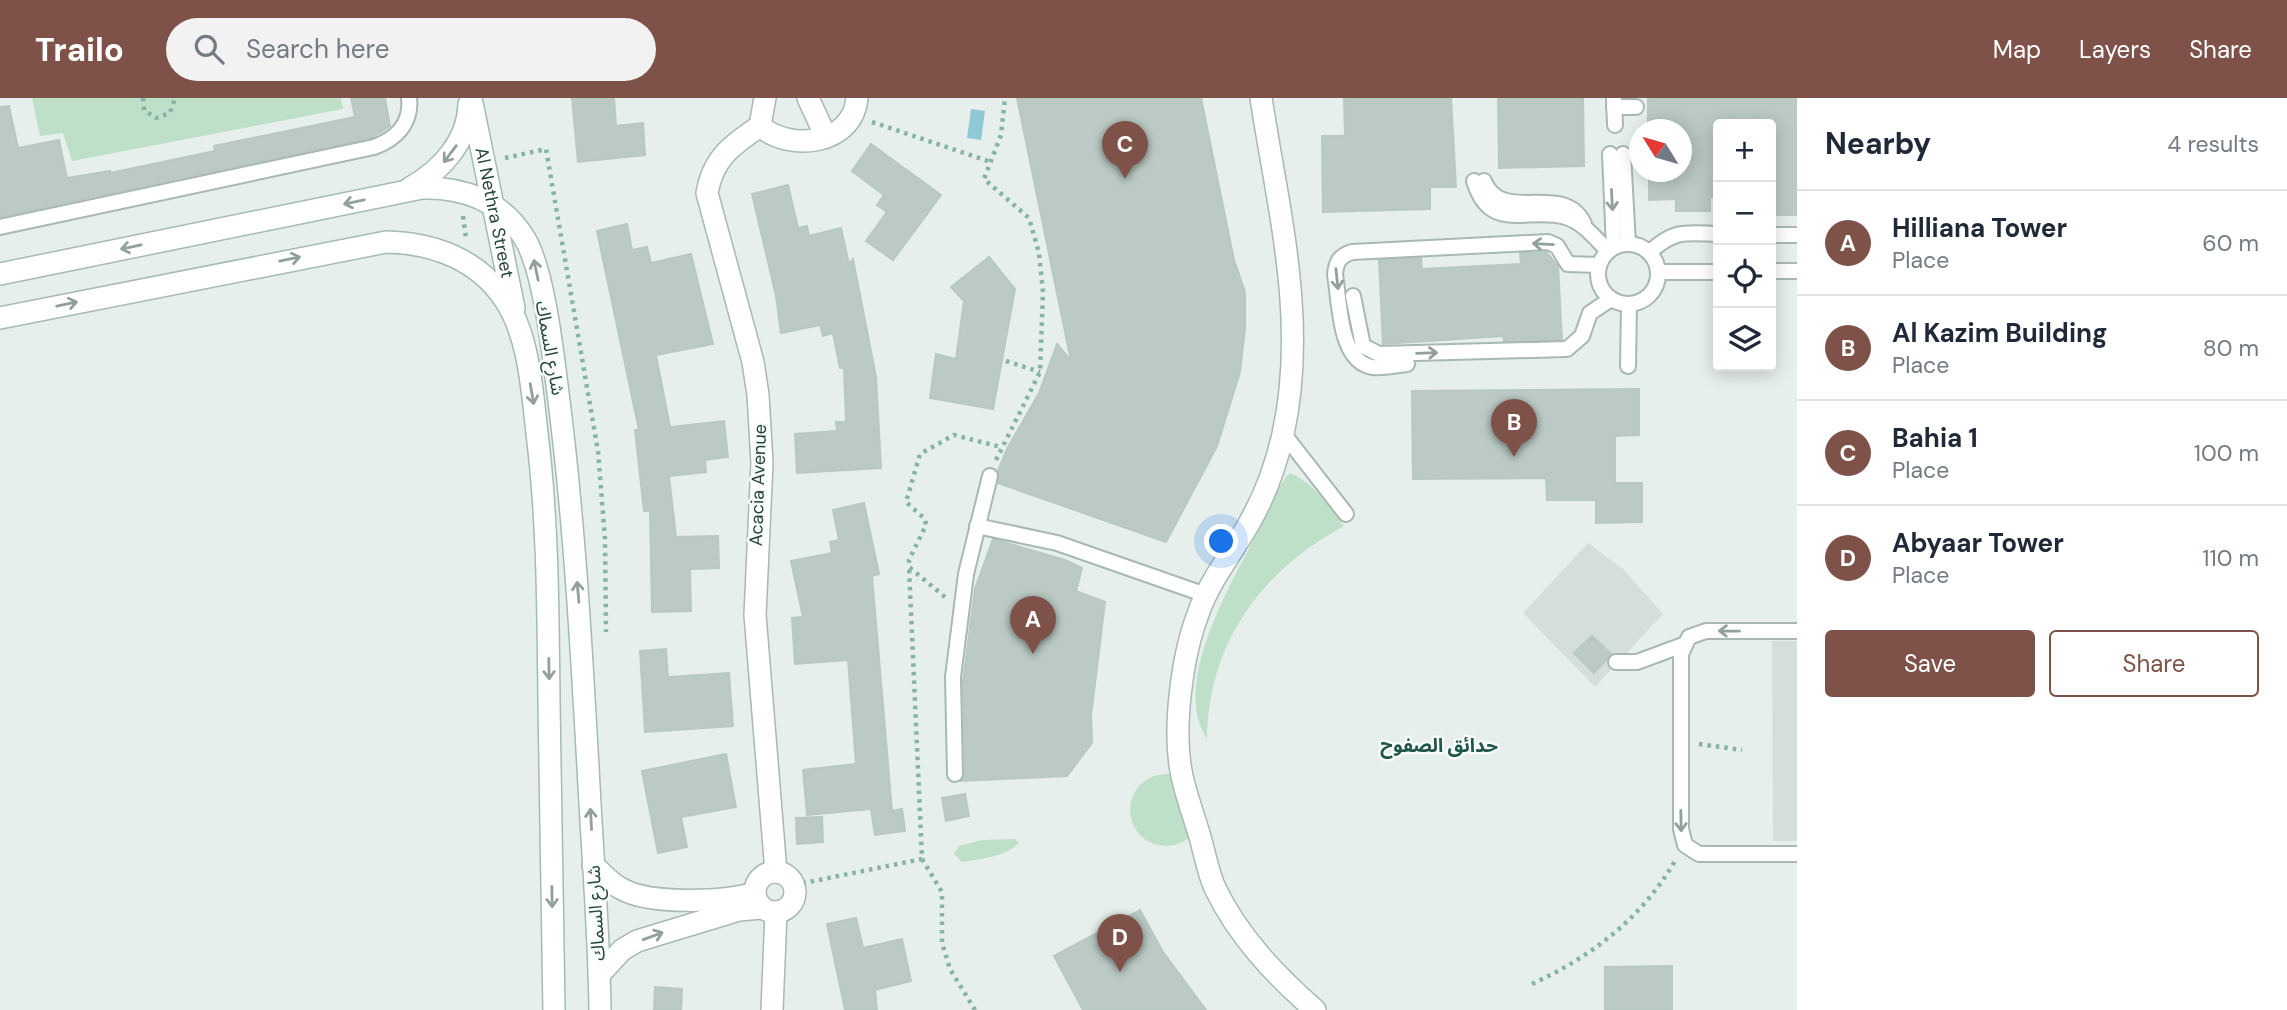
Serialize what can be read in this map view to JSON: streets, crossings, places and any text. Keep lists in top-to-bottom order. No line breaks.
{"streets":{"street":["Al Nethra Street","شارع السماك","Acacia Avenue"]},"crossings":[["Al Nethra Street","شارع السماك"]],"districts":["حدائق الصفوح"],"north":"top left","page":{"header":"Trailo","search":"Search here","nav":["Map","Layers","Share"],"heading":["Nearby","4 results"],"map_buttons":["+","−"],"pins":["C","B","A","D"],"list":[{"mark":"A","name":"Hilliana Tower","note":"Place","value":"60 m"},{"mark":"B","name":"Al Kazim Building","note":"Place","value":"80 m"},{"mark":"C","name":"Bahia 1","note":"Place","value":"100 m"},{"mark":"D","name":"Abyaar Tower","note":"Place","value":"110 m"}],"buttons":["Save","Share"]}}
